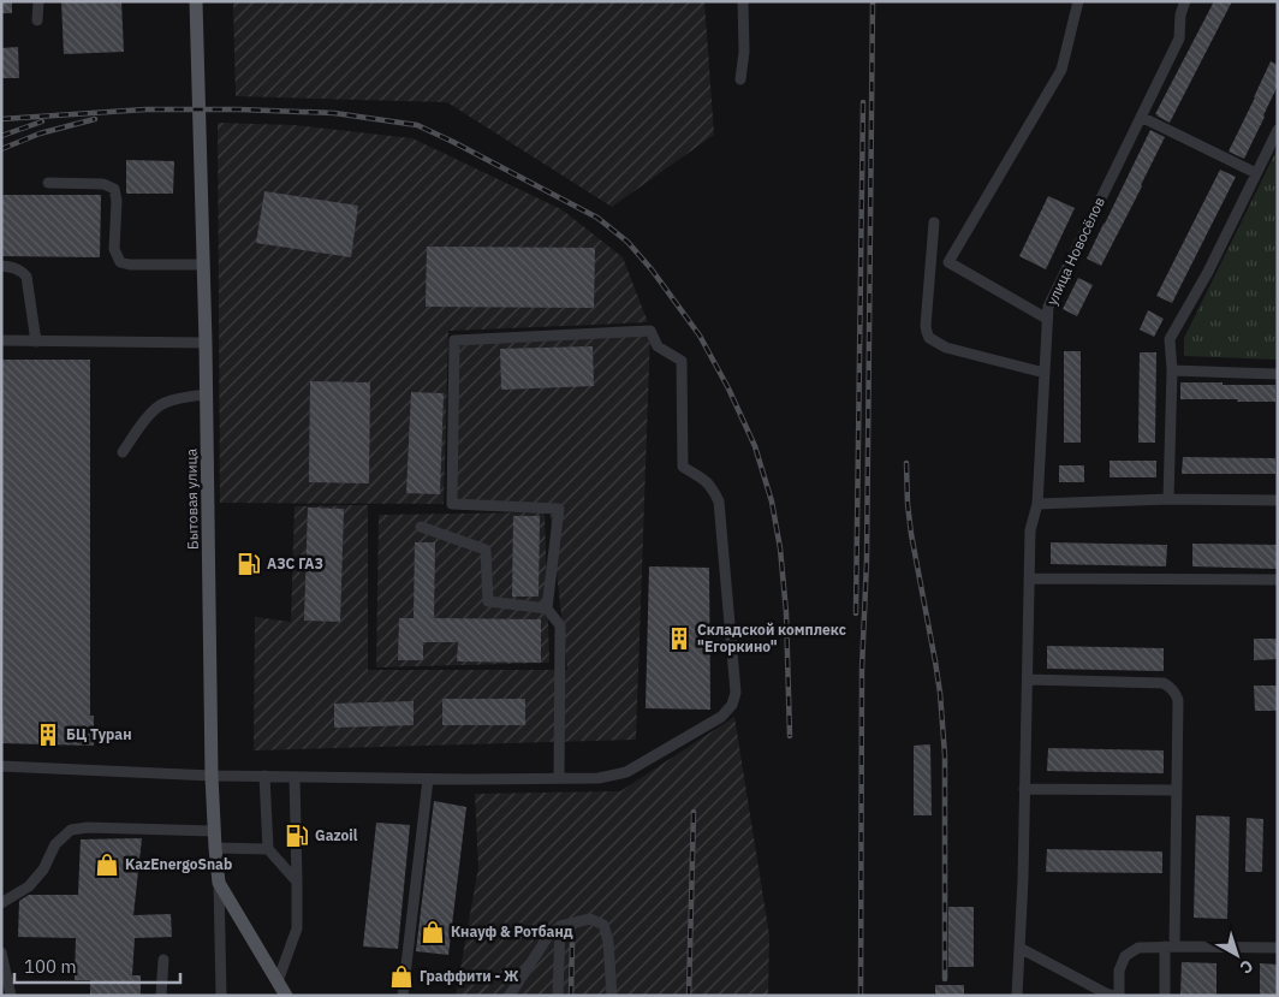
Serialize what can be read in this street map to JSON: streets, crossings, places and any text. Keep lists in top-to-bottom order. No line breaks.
{"streets":{"main road":["Бытовая улица"],"street":["улица Новосёлов"]},"places":{"fuel station":["АЗС ГАЗ","Gazoil"],"building":["Складской комплекс \"Егоркино\"","БЦ Туран"],"shop":["KazEnergoSnab","Кнауф & Ротбанд","Граффити - Ж"]},"scale_bar":"100 m","north":"bottom right"}
